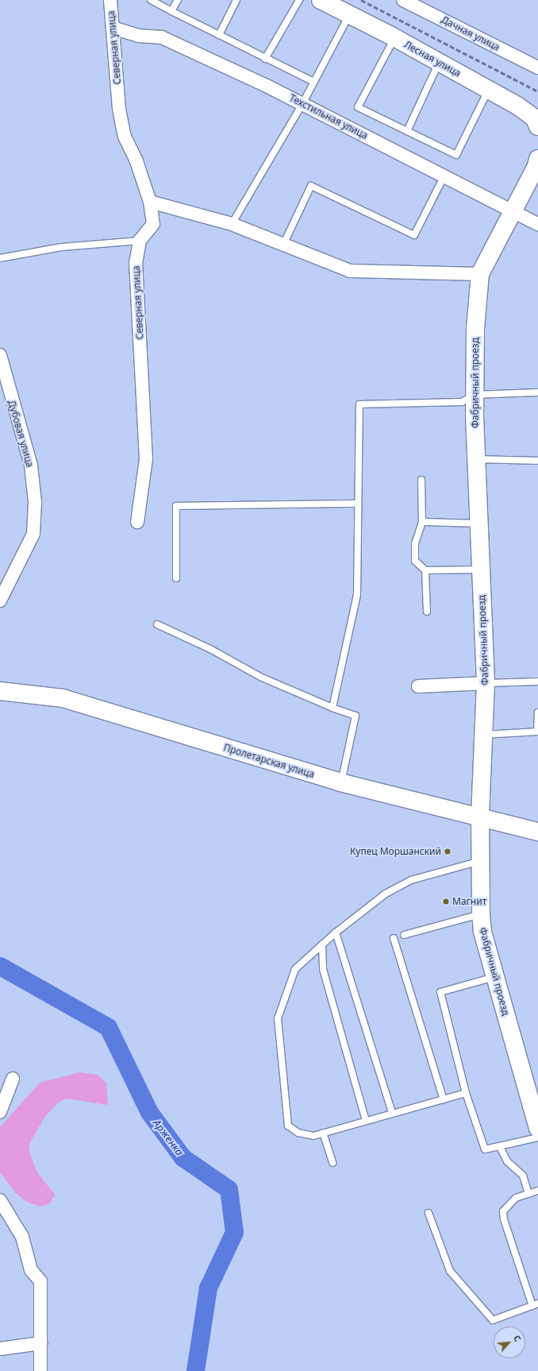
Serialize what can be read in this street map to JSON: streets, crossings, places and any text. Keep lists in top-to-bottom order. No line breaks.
{"streets":{"street":["Дачная улица","Северная улица","Лесная улица","Техстильная улица","Фабричный проезд","Дубовая улица","Пролетарская улица"]},"crossings":[["Северная улица","Техстильная улица"],["Техстильная улица","Фабричный проезд"],["Фабричный проезд","Пролетарская улица"]],"water":["Арженка"],"places":["Купец Моршанский","Магнит"],"north":"top right"}
